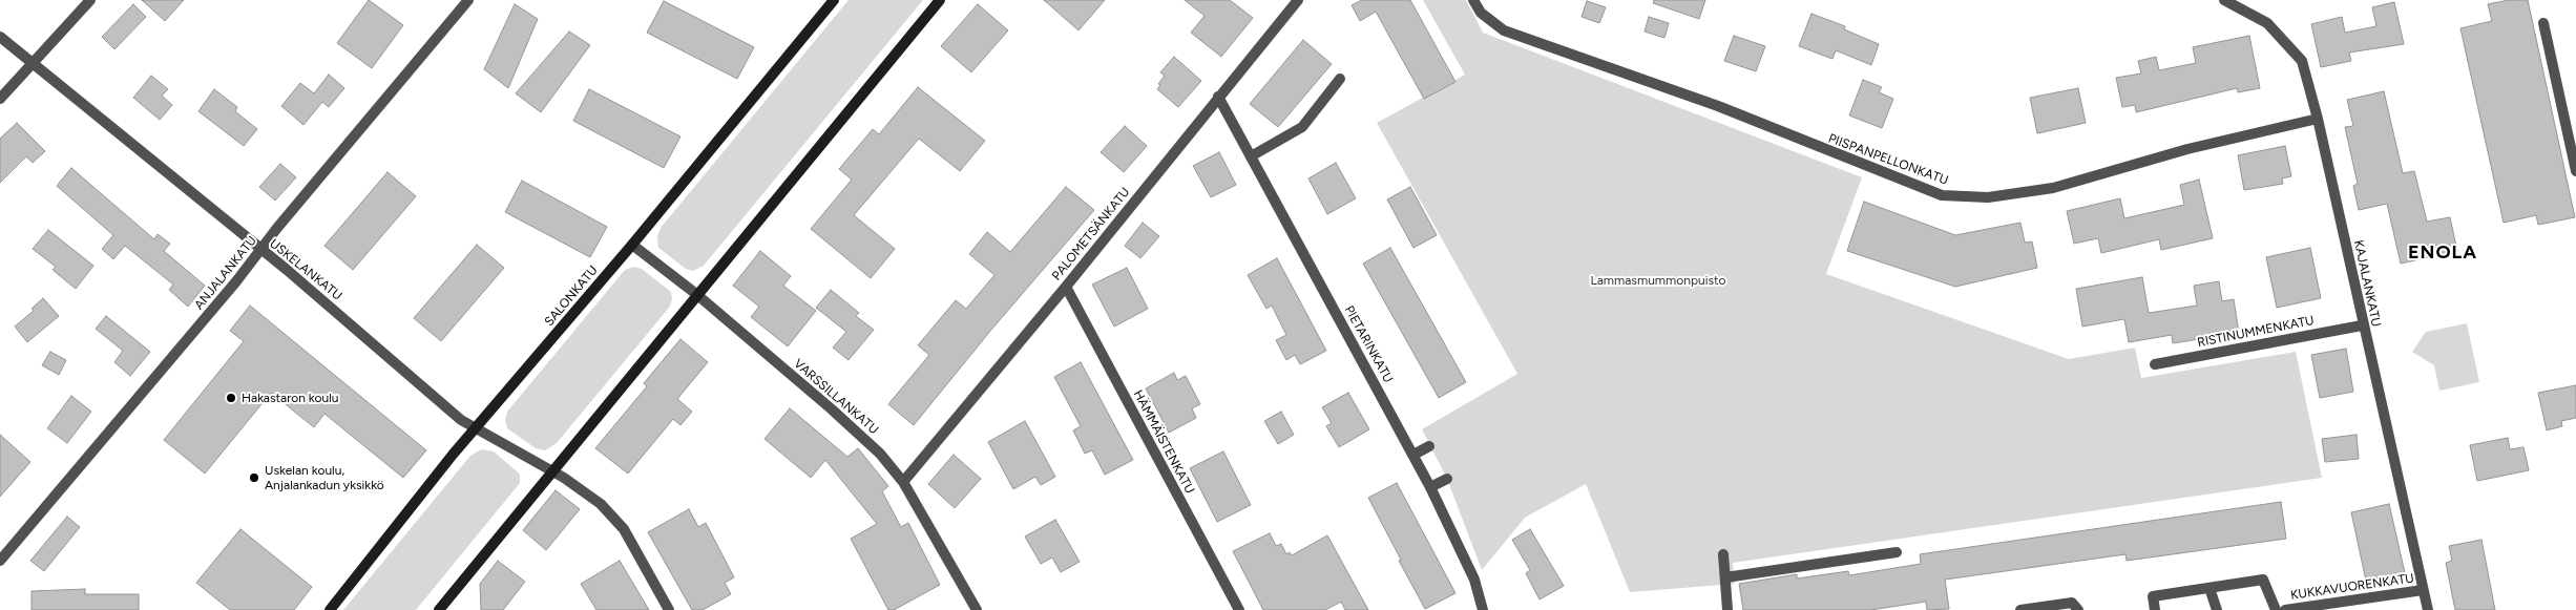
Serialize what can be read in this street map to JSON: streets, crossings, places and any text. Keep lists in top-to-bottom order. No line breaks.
{"streets":{"main road":["SALONKATU"],"street":["PIISPANPELLONKATU","PALOMETSÄNKATU","USKELANKATU","ANJALANKATU","KAJALANKATU","RISTINUMMENKATU","PIETARINKATU","VARSSILLANKATU","HÄMMÄISTENKATU","KUKKAVUORENKATU"]},"crossings":[["PIISPANPELLONKATU","KAJALANKATU"],["PALOMETSÄNKATU","PIETARINKATU"],["PALOMETSÄNKATU","VARSSILLANKATU"],["PALOMETSÄNKATU","HÄMMÄISTENKATU"],["USKELANKATU","ANJALANKATU"],["USKELANKATU","SALONKATU"],["KAJALANKATU","RISTINUMMENKATU"],["KAJALANKATU","KUKKAVUORENKATU"],["SALONKATU","VARSSILLANKATU"]],"districts":["ENOLA"],"parks":["Lammasmummonpuisto"],"places":["Hakastaron koulu","Uskelan koulu, Anjalankadun yksikkö"]}
